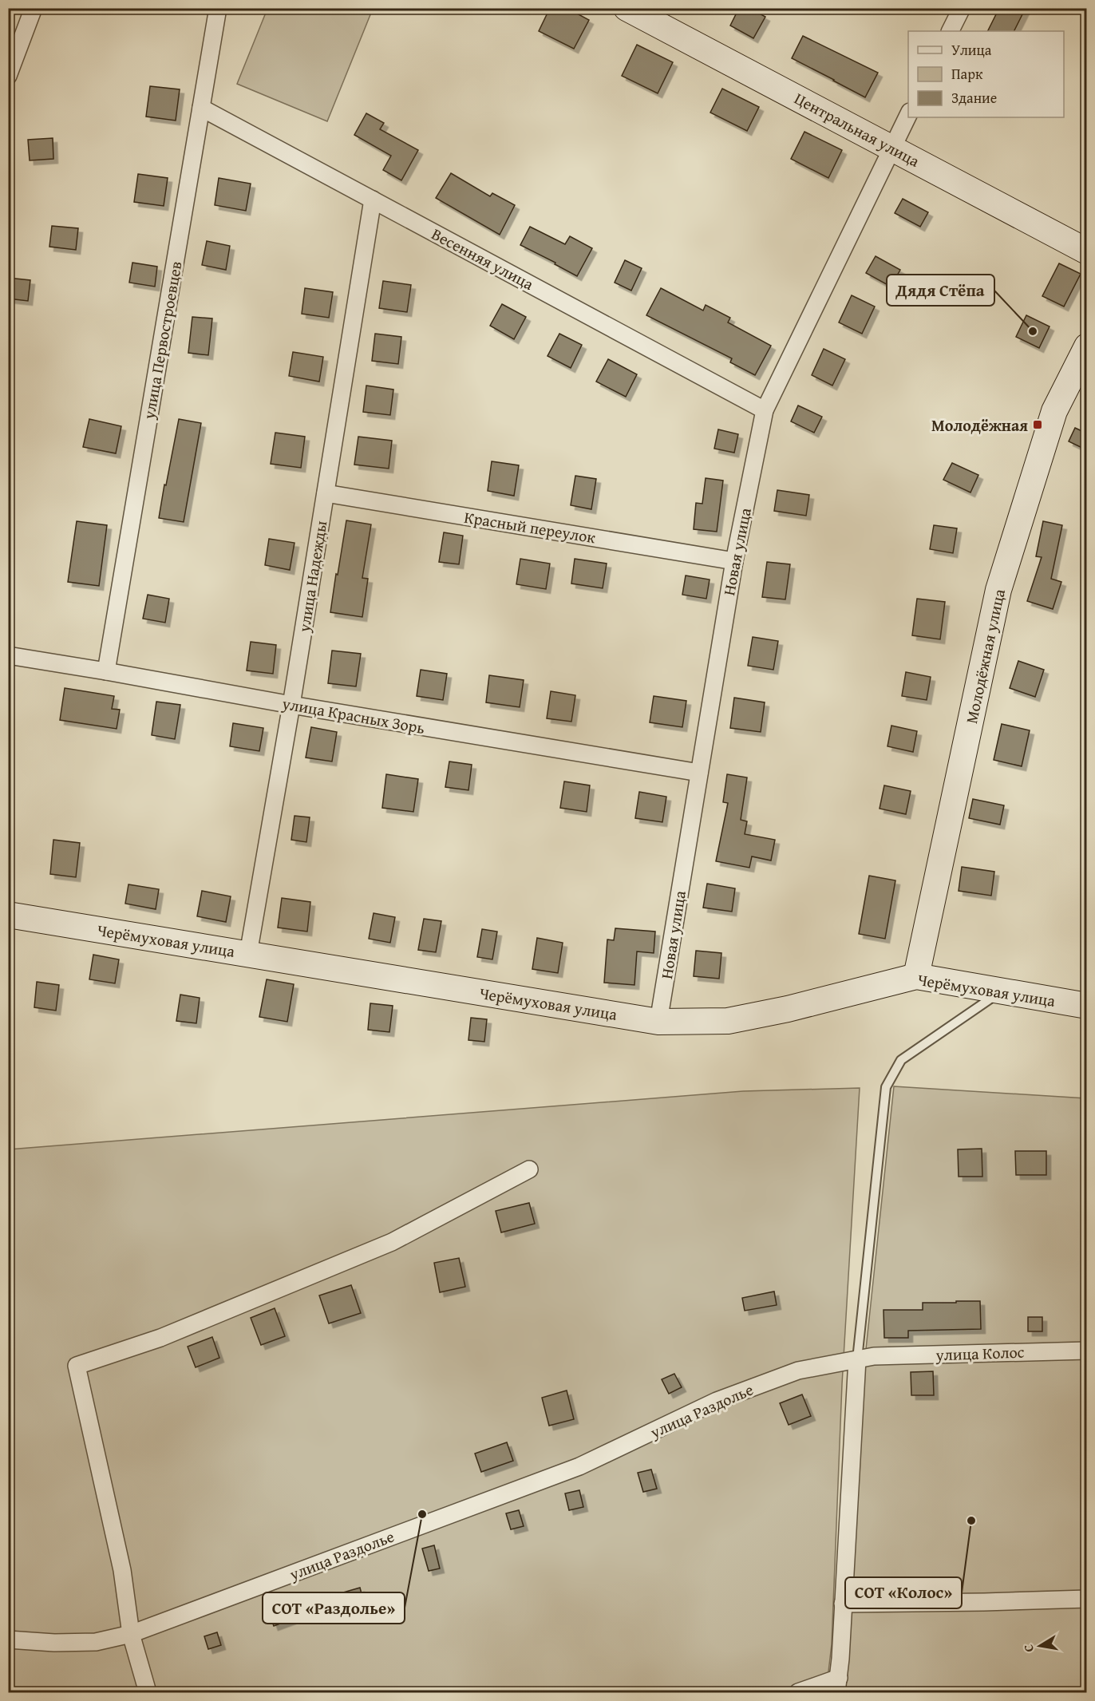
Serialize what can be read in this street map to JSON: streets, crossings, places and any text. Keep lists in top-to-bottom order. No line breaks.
{"streets":{"street":["Центральная улица","Весенняя улица","улица Первостроевцев","Красный переулок","Новая улица","улица Надежды","Молодёжная улица","улица Красных Зорь","Черёмуховая улица","улица Колос","улица Раздолье"]},"crossings":[["Центральная улица","Новая улица"],["Весенняя улица","улица Первостроевцев"],["Весенняя улица","Новая улица"],["Весенняя улица","улица Надежды"],["улица Первостроевцев","улица Красных Зорь"],["Красный переулок","Новая улица"],["Красный переулок","улица Надежды"],["Новая улица","улица Красных Зорь"],["Новая улица","Черёмуховая улица"],["улица Надежды","улица Красных Зорь"],["улица Надежды","Черёмуховая улица"],["Молодёжная улица","Черёмуховая улица"],["улица Колос","улица Раздолье"]],"places":{"other":["Дядя Стёпа","СОТ «Раздолье»","СОТ «Колос»"],"transit":["Молодёжная"]},"legend":["Улица","Парк","Здание"],"north":"left"}
